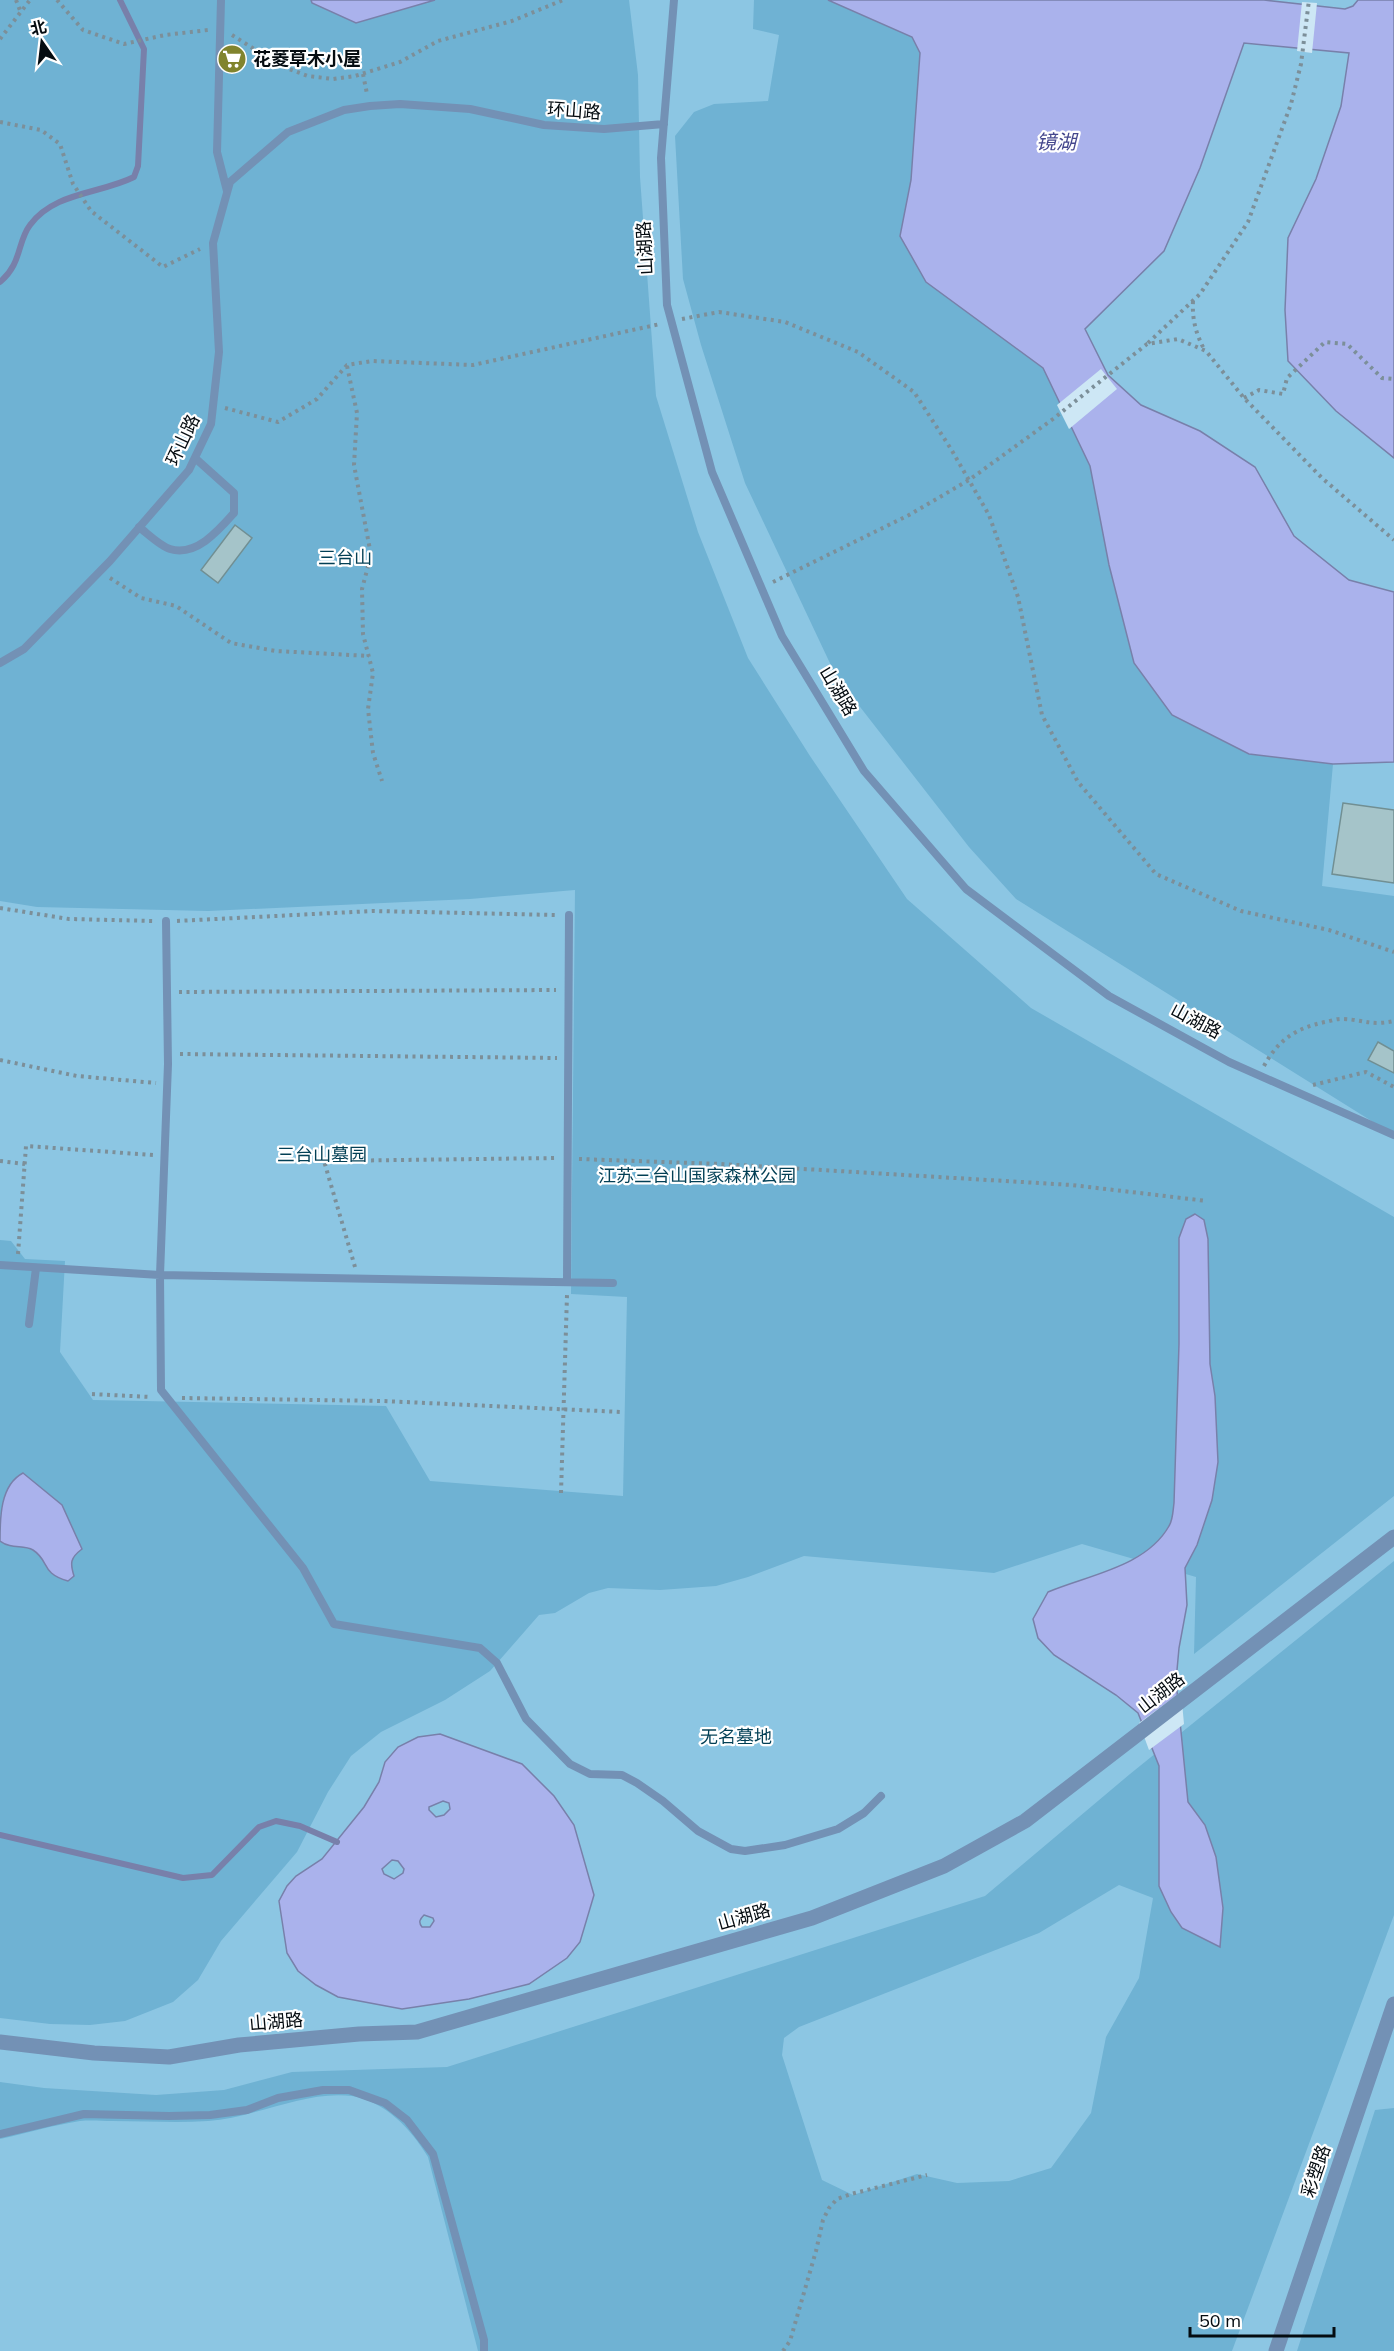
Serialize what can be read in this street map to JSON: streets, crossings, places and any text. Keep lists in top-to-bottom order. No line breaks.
{"streets":{"street":["山湖路","彩塑路"],"lane":["环山路"]},"crossings":[["环山路","山湖路"]],"water":["镜湖"],"parks":["三台山","三台山墓园","江苏三台山国家森林公园","无名墓地"],"places":{"supermarket":["花菱草木小屋"]},"scale_bar":"50 m","north":"top"}
